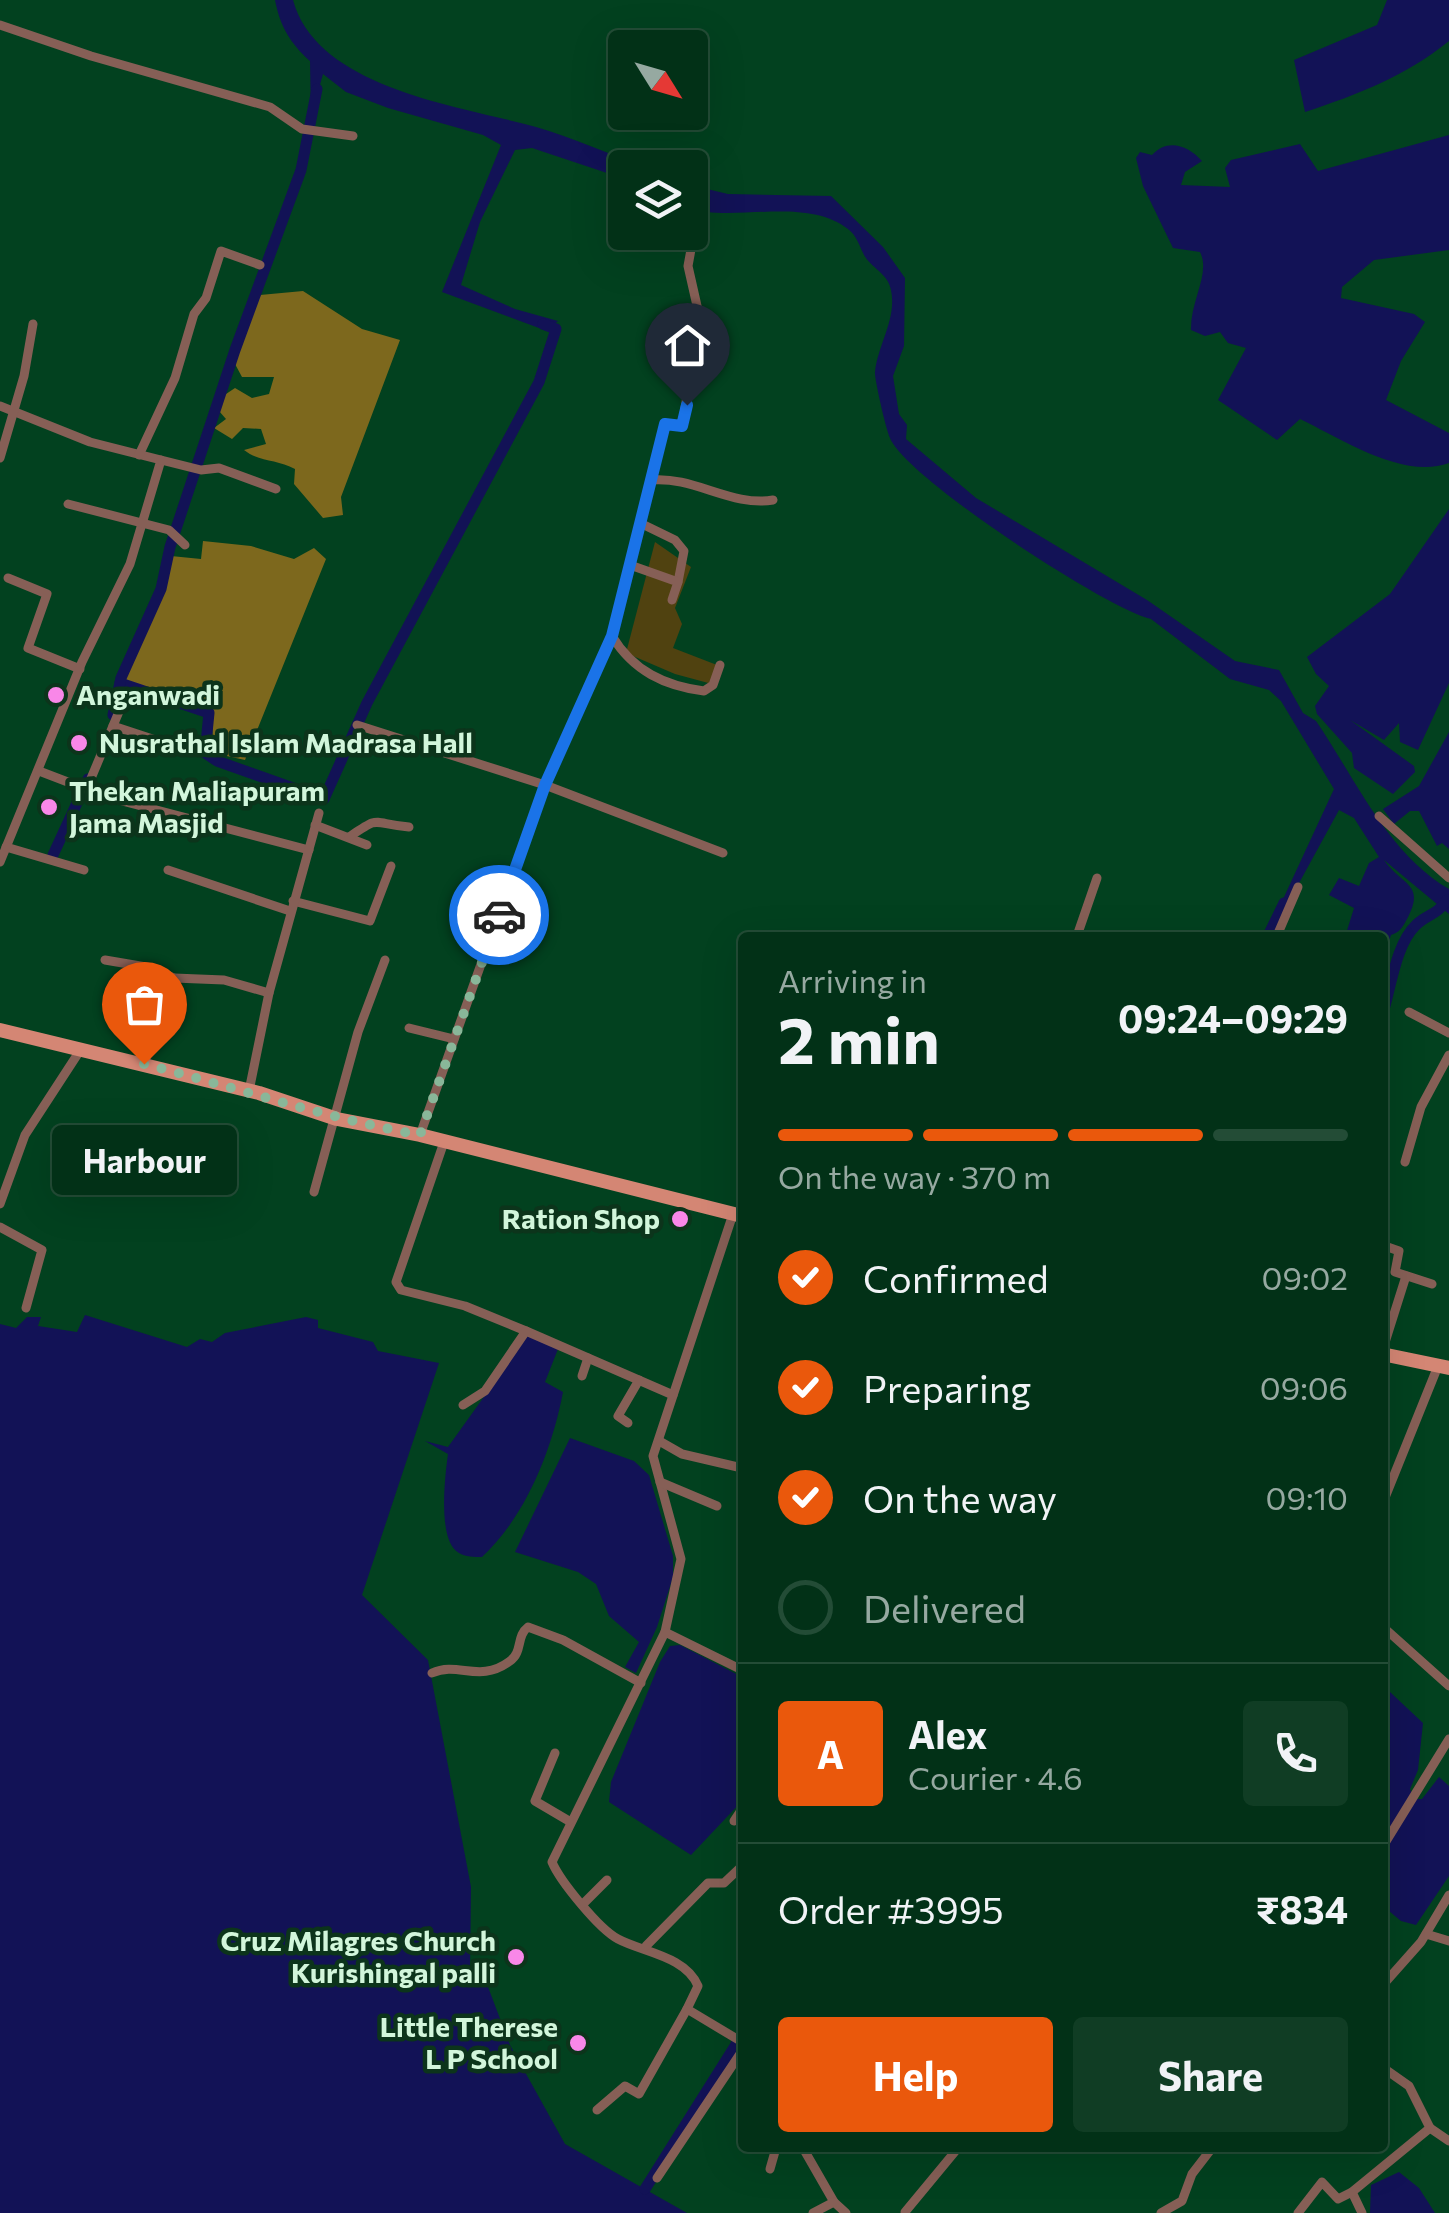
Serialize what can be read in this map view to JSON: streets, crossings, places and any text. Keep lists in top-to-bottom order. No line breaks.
{"places":["Anganwadi","Nusrathal Islam Madrasa Hall","Thekan Maliapuram Jama Masjid","Harbour","Ration Shop","Cruz Milagres Church Kurishingal palli","Little Therese L P School"],"north":"bottom right","page":{"heading":["2 min","Arriving in","09:24–09:29"],"panel":["Alex","Courier · 4.6","Order #3995","₹834"],"bar":"On the way · 370 m","bubble":"Harbour","list":[["Confirmed","09:02"],["Preparing","09:06"],["On the way","09:10"],"Delivered"],"round":"A","buttons":["Help","Share"]}}
